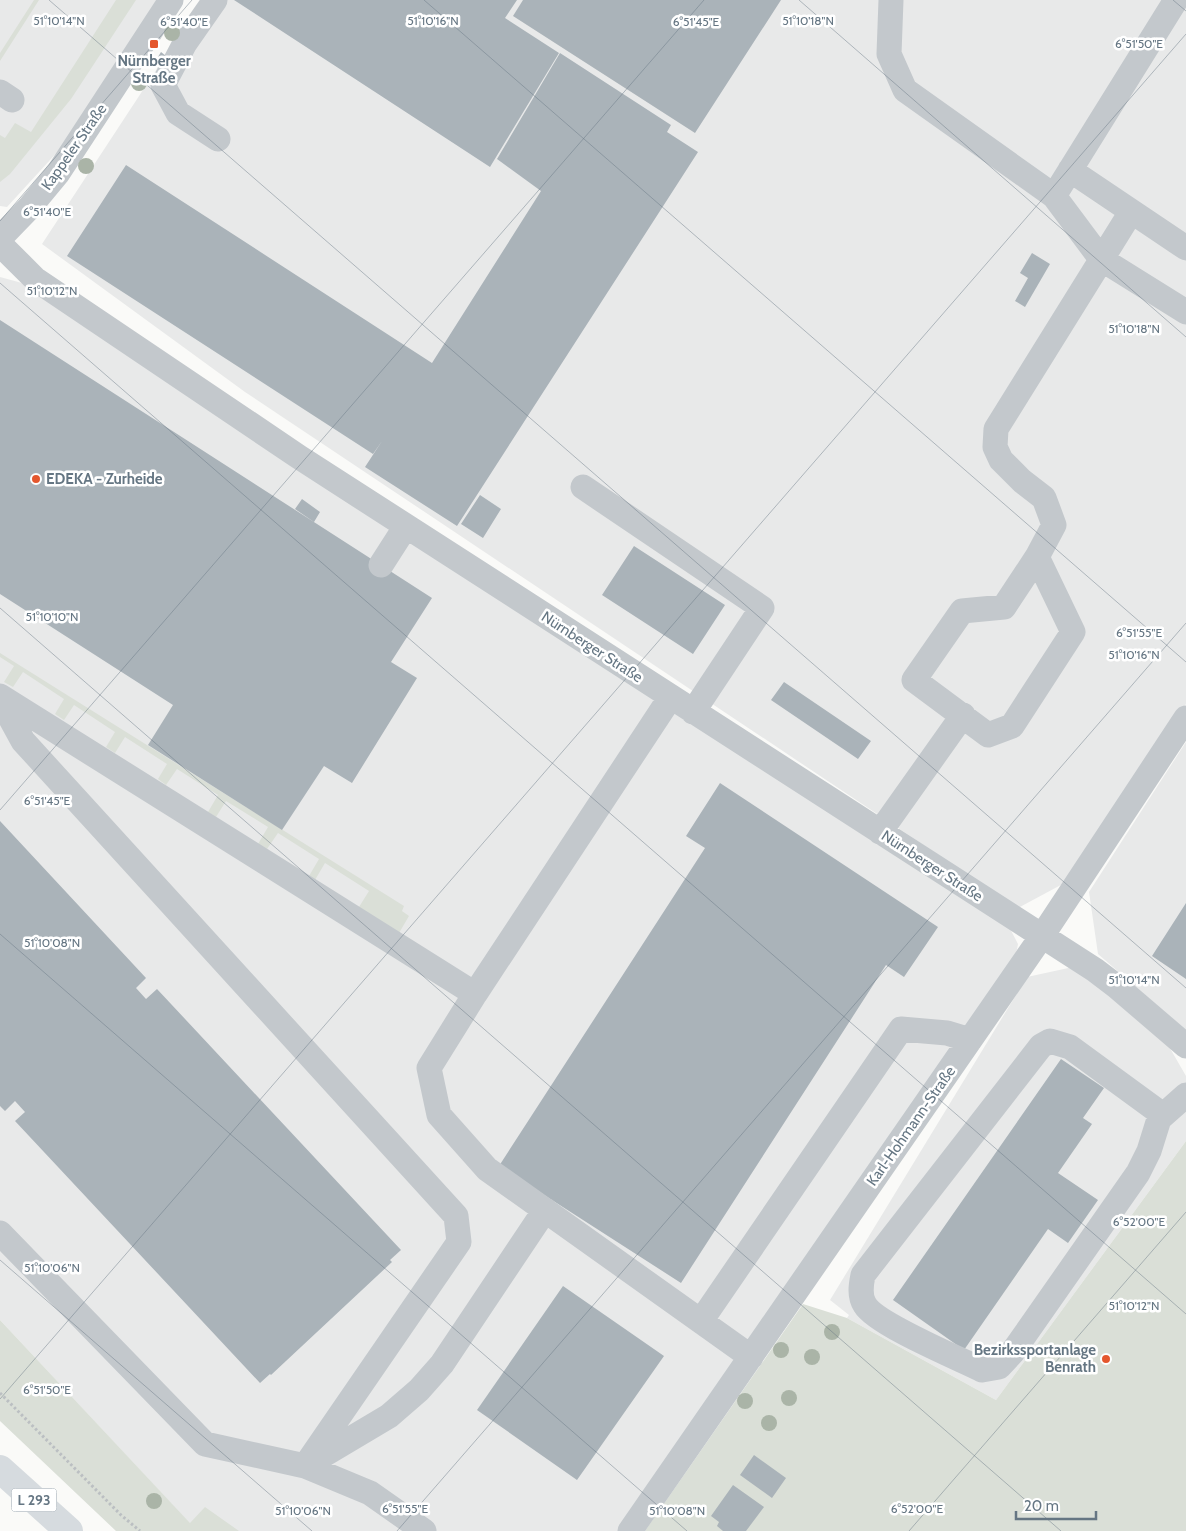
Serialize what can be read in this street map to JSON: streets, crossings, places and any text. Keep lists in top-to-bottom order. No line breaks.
{"streets":{"highway":["L 293"],"street":["Kappeler Straße","Nürnberger Straße","Karl-Hohmann-Straße"]},"crossings":[["Nürnberger Straße","Karl-Hohmann-Straße"]],"places":{"transit":["Nürnberger Straße"],"other":["EDEKA - Zurheide","Bezirkssportanlage Benrath"]},"scale_bar":"20 m","coordinates":["51°10'14\"N","51°10'16\"N","51°10'18\"N","6°51'40\"E","6°51'45\"E","6°51'50\"E","51°10'12\"N","51°10'10\"N","6°51'55\"E","51°10'08\"N","6°52'00\"E","51°10'06\"N"]}
